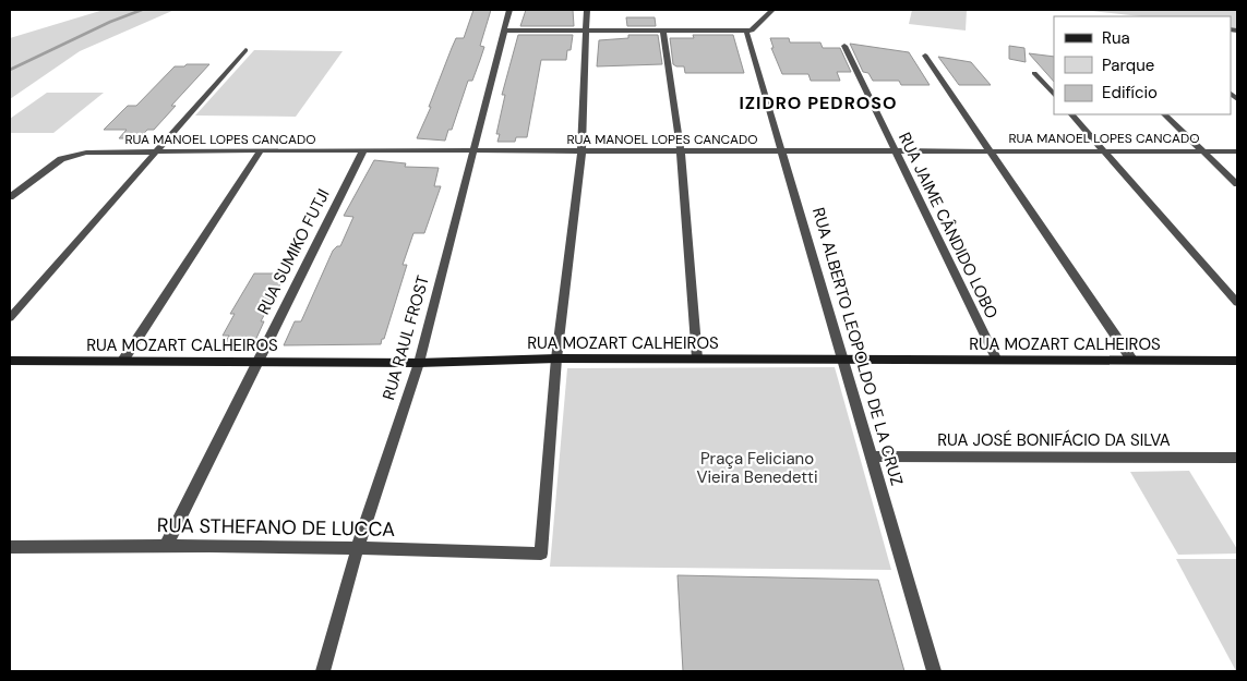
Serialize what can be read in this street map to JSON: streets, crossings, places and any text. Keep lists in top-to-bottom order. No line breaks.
{"streets":{"street":["RUA MANOEL LOPES CANCADO","RUA JAIME CÂNDIDO LOBO","RUA SUMIKO FUTJI","RUA RAUL FROST","RUA MOZART CALHEIROS","RUA ALBERTO LEOPOLDO DE LA CRUZ","RUA JOSÉ BONIFÁCIO DA SILVA","RUA STHEFANO DE LUCCA"]},"crossings":[["RUA MANOEL LOPES CANCADO","RUA JAIME CÂNDIDO LOBO"],["RUA MANOEL LOPES CANCADO","RUA SUMIKO FUTJI"],["RUA MANOEL LOPES CANCADO","RUA RAUL FROST"],["RUA MANOEL LOPES CANCADO","RUA ALBERTO LEOPOLDO DE LA CRUZ"],["RUA JAIME CÂNDIDO LOBO","RUA MOZART CALHEIROS"],["RUA SUMIKO FUTJI","RUA MOZART CALHEIROS"],["RUA SUMIKO FUTJI","RUA STHEFANO DE LUCCA"],["RUA RAUL FROST","RUA MOZART CALHEIROS"],["RUA RAUL FROST","RUA STHEFANO DE LUCCA"],["RUA MOZART CALHEIROS","RUA ALBERTO LEOPOLDO DE LA CRUZ"],["RUA MOZART CALHEIROS","RUA STHEFANO DE LUCCA"],["RUA ALBERTO LEOPOLDO DE LA CRUZ","RUA JOSÉ BONIFÁCIO DA SILVA"]],"districts":["IZIDRO PEDROSO"],"parks":["Praça Feliciano Vieira Benedetti"],"legend":["Rua","Parque","Edifício"]}
